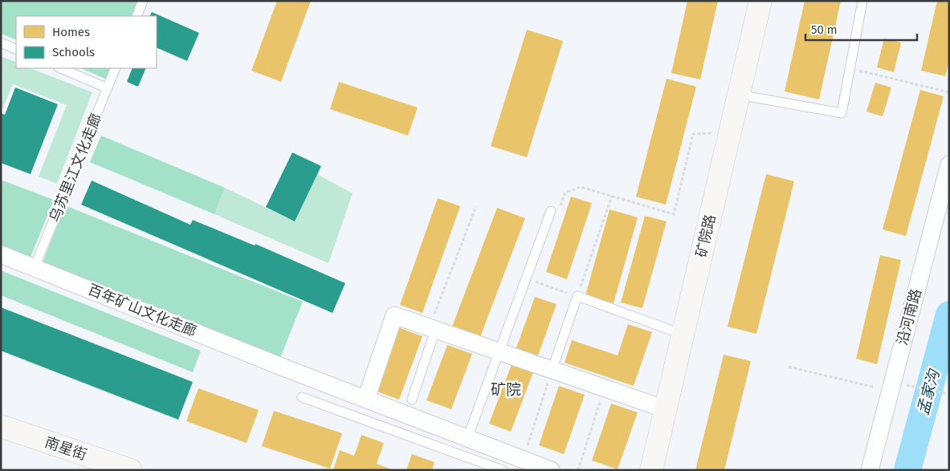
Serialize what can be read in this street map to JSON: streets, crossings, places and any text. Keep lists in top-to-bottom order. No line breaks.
{"streets":{"street":["矿院路","百年矿山文化走廊","沿河南路","南星街"],"lane":["乌苏里江文化走廊"]},"crossings":[["乌苏里江文化走廊","百年矿山文化走廊"]],"districts":["矿院"],"water":["孟家沟"],"legend":["Homes","Schools"],"scale_bar":"50 m"}
